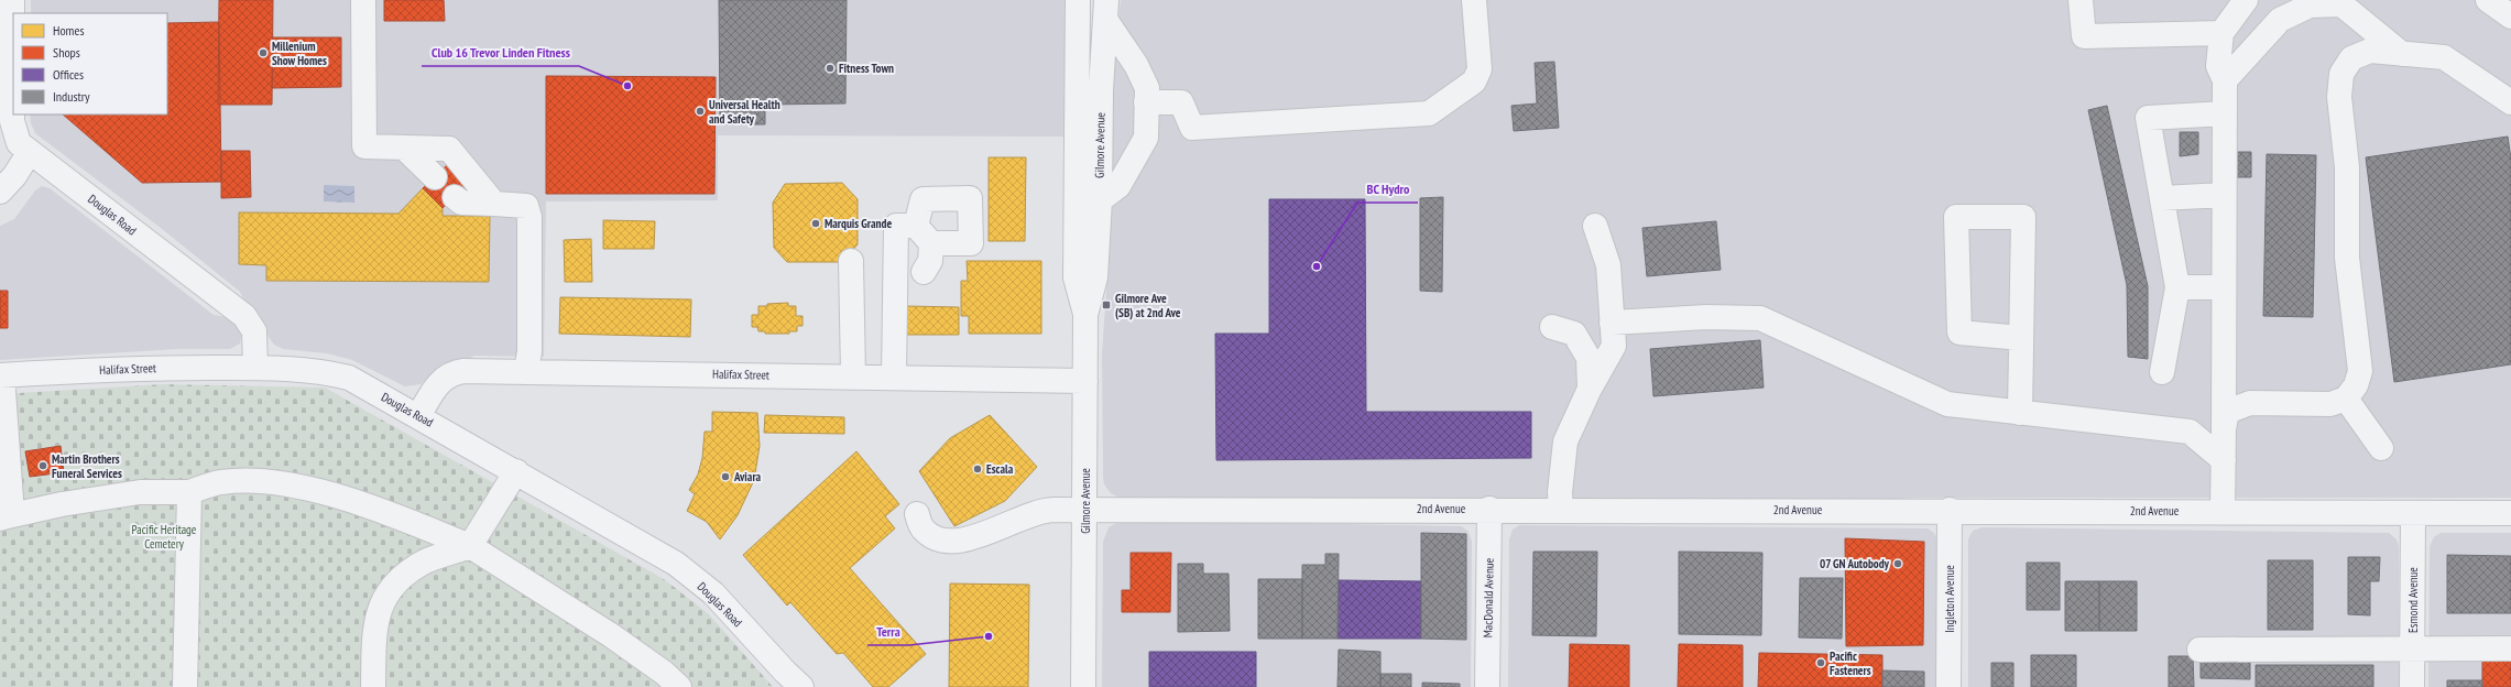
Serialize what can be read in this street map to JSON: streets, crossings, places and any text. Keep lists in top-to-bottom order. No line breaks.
{"streets":{"street":["Gilmore Avenue","Douglas Road","Halifax Street","2nd Avenue","MacDonald Avenue","Ingleton Avenue","Esmond Avenue"]},"crossings":[["Gilmore Avenue","Halifax Street"],["Gilmore Avenue","2nd Avenue"],["Douglas Road","Halifax Street"],["2nd Avenue","MacDonald Avenue"],["2nd Avenue","Ingleton Avenue"],["2nd Avenue","Esmond Avenue"]],"parks":["Pacific Heritage Cemetery"],"places":{"other":["Millenium Show Homes","Fitness Town","Club 16 Trevor Linden Fitness","Universal Health and Safety","Marquis Grande","BC Hydro","Martin Brothers Funeral Services","Escala","Aviara","07 GN Autobody","Terra","Pacific Fasteners"],"transit":["Gilmore Ave (SB) at 2nd Ave"]},"legend":["Homes","Shops","Offices","Industry"]}
